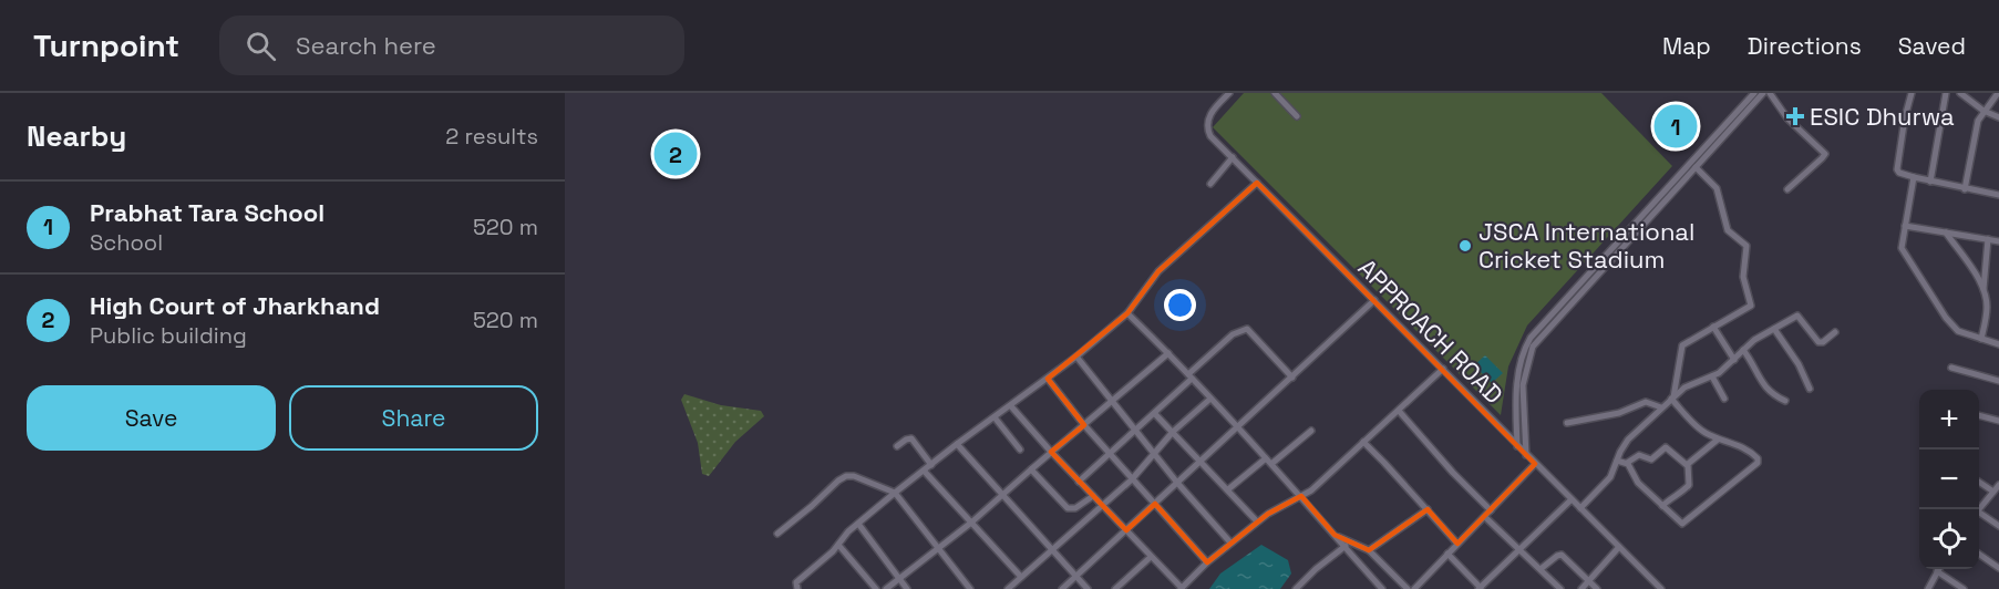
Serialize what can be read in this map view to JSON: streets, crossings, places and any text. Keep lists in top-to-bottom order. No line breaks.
{"streets":{"street":["APPROACH ROAD"]},"places":{"health":["ESIC Dhurwa"],"other":["JSCA International Cricket Stadium"]},"page":{"header":"Turnpoint","search":"Search here","nav":["Map","Directions","Saved"],"heading":["Nearby","2 results"],"pins":["1","2"],"list":[{"mark":"1","name":"Prabhat Tara School","note":"School","value":"520 m"},{"mark":"2","name":"High Court of Jharkhand","note":"Public building","value":"520 m"}],"buttons":["Save","Share"],"map_buttons":["+","−"]}}
